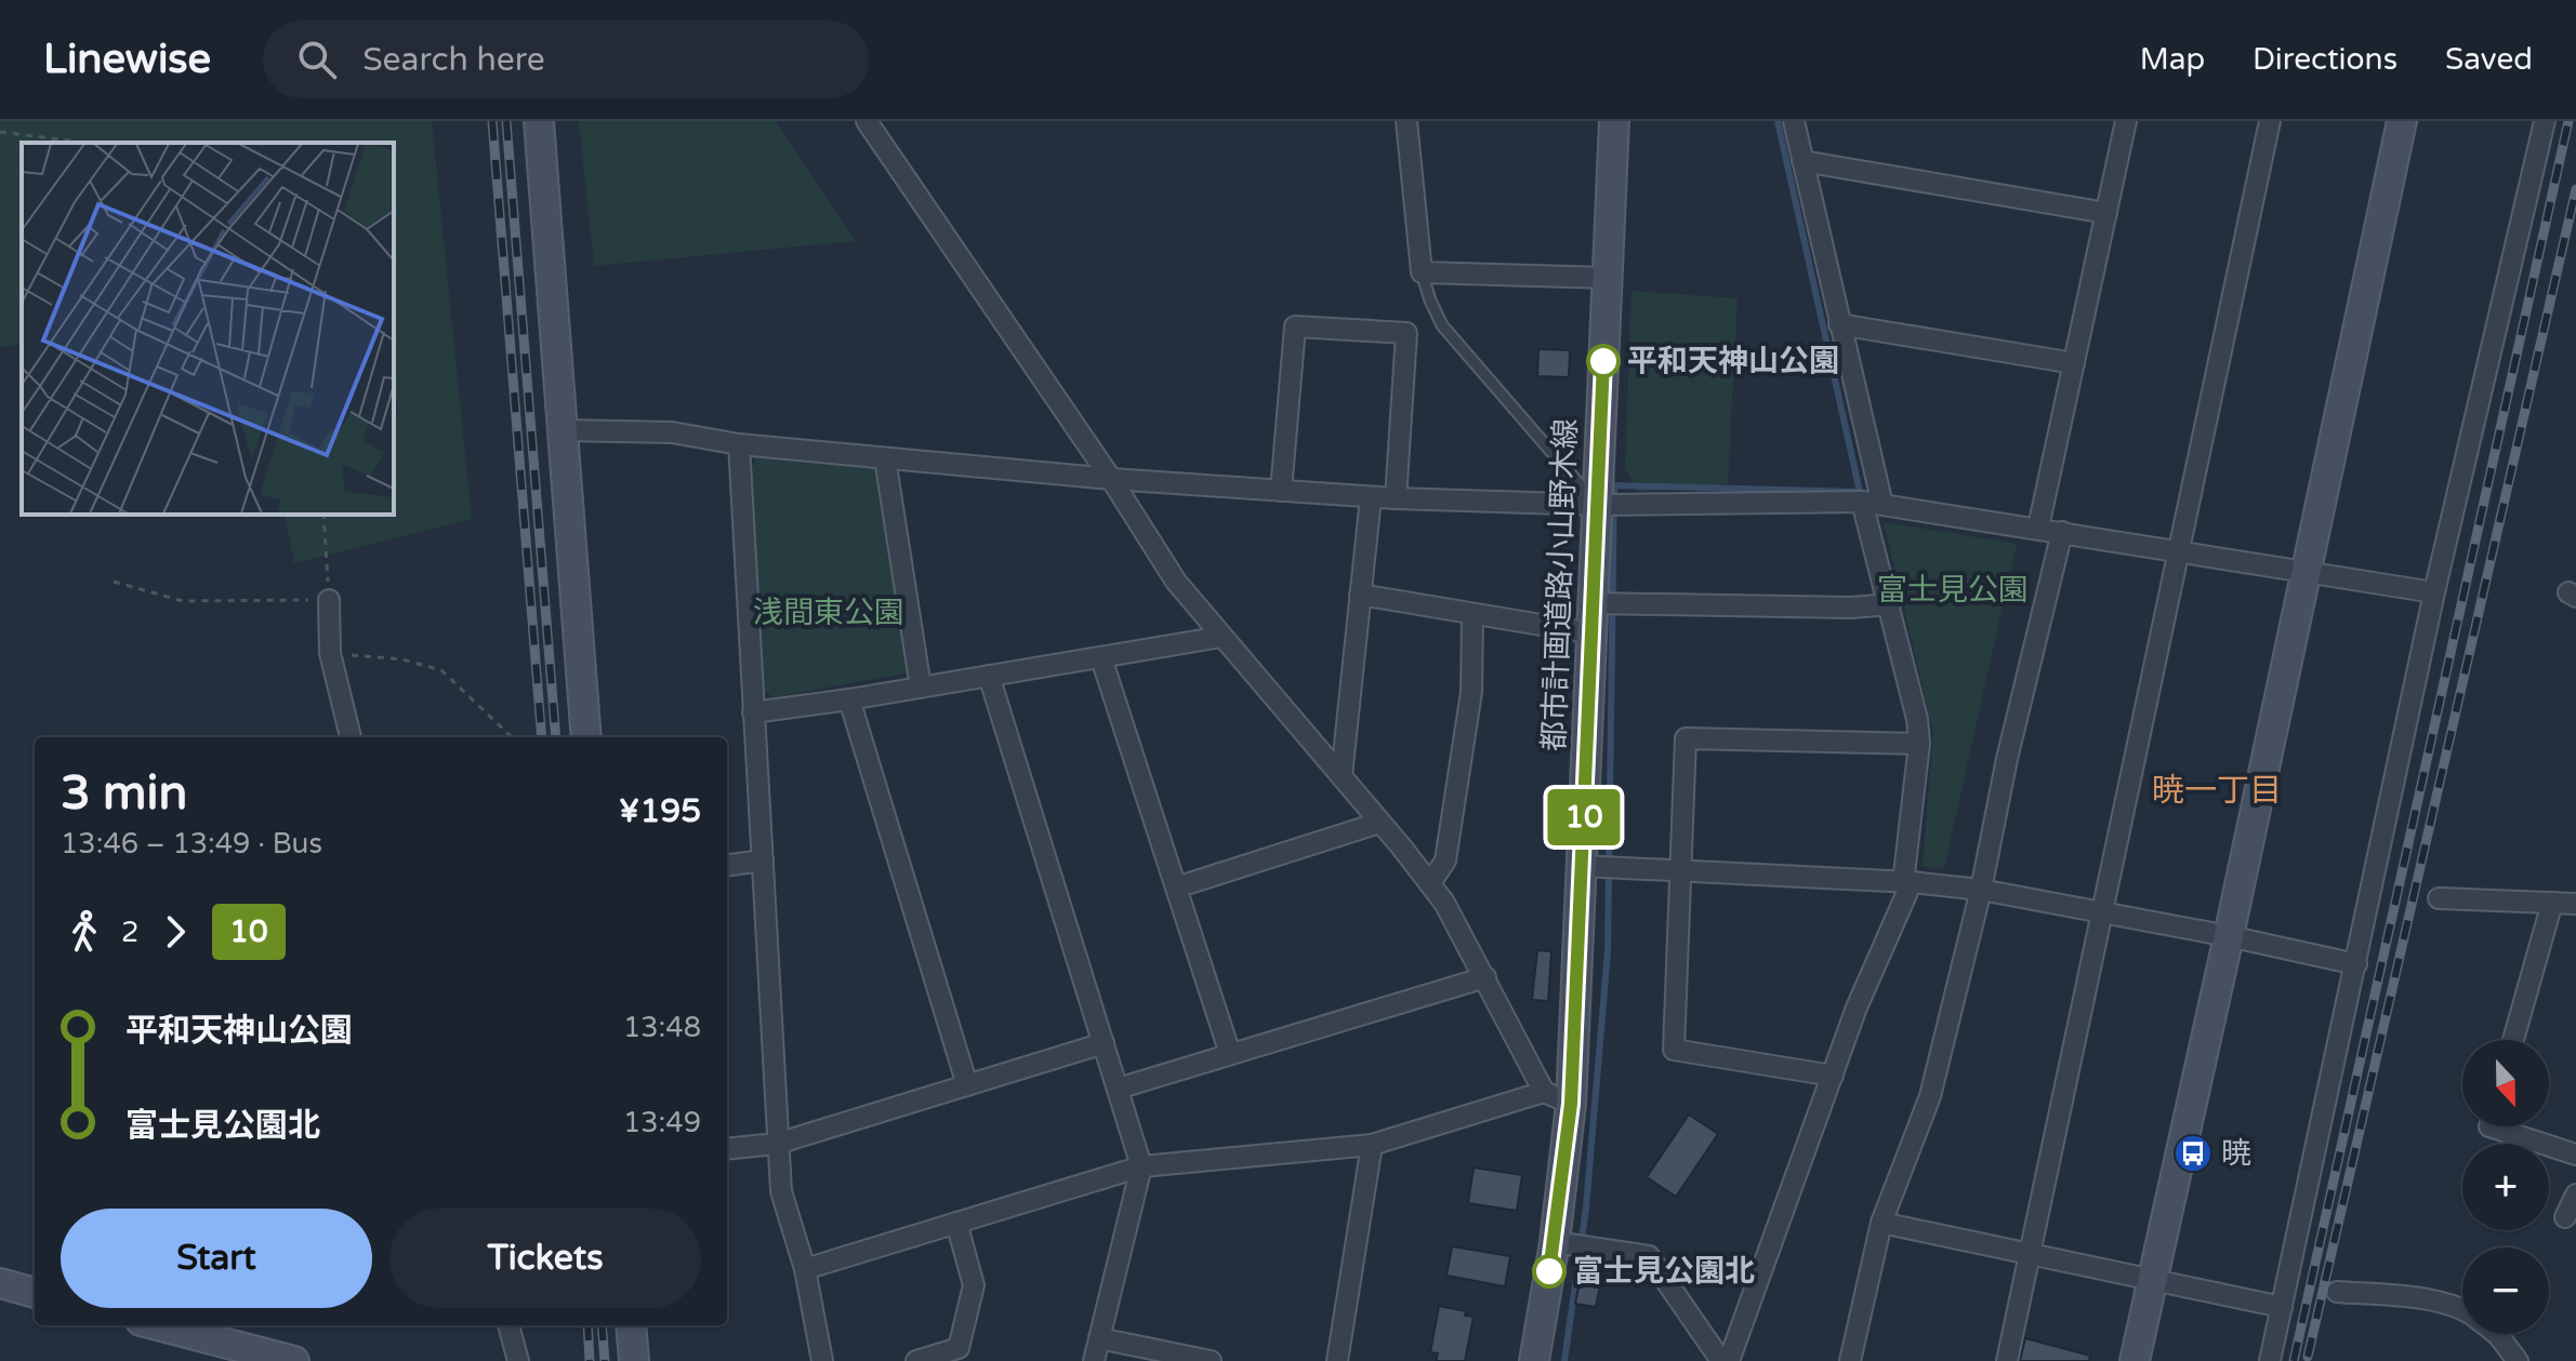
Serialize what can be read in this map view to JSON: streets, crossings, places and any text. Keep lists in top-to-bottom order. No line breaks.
{"streets":{"street":["都市計画道路小山野木線"]},"districts":["暁一丁目"],"parks":["富士見公園","浅間東公園"],"places":{"other":["平和天神山公園","富士見公園北"],"bus stop":["暁"]},"lines":["bus line 10"],"north":"bottom","page":{"header":"Linewise","search":"Search here","nav":["Map","Directions","Saved"],"on_map":"10","heading":["3 min","13:46 – 13:49 · Bus","¥195"],"legs":["2","10"],"list":[{"name":"平和天神山公園","value":"13:48"},{"name":"富士見公園北","value":"13:49"}],"map_buttons":["+","−"],"buttons":["Start","Tickets"]}}
